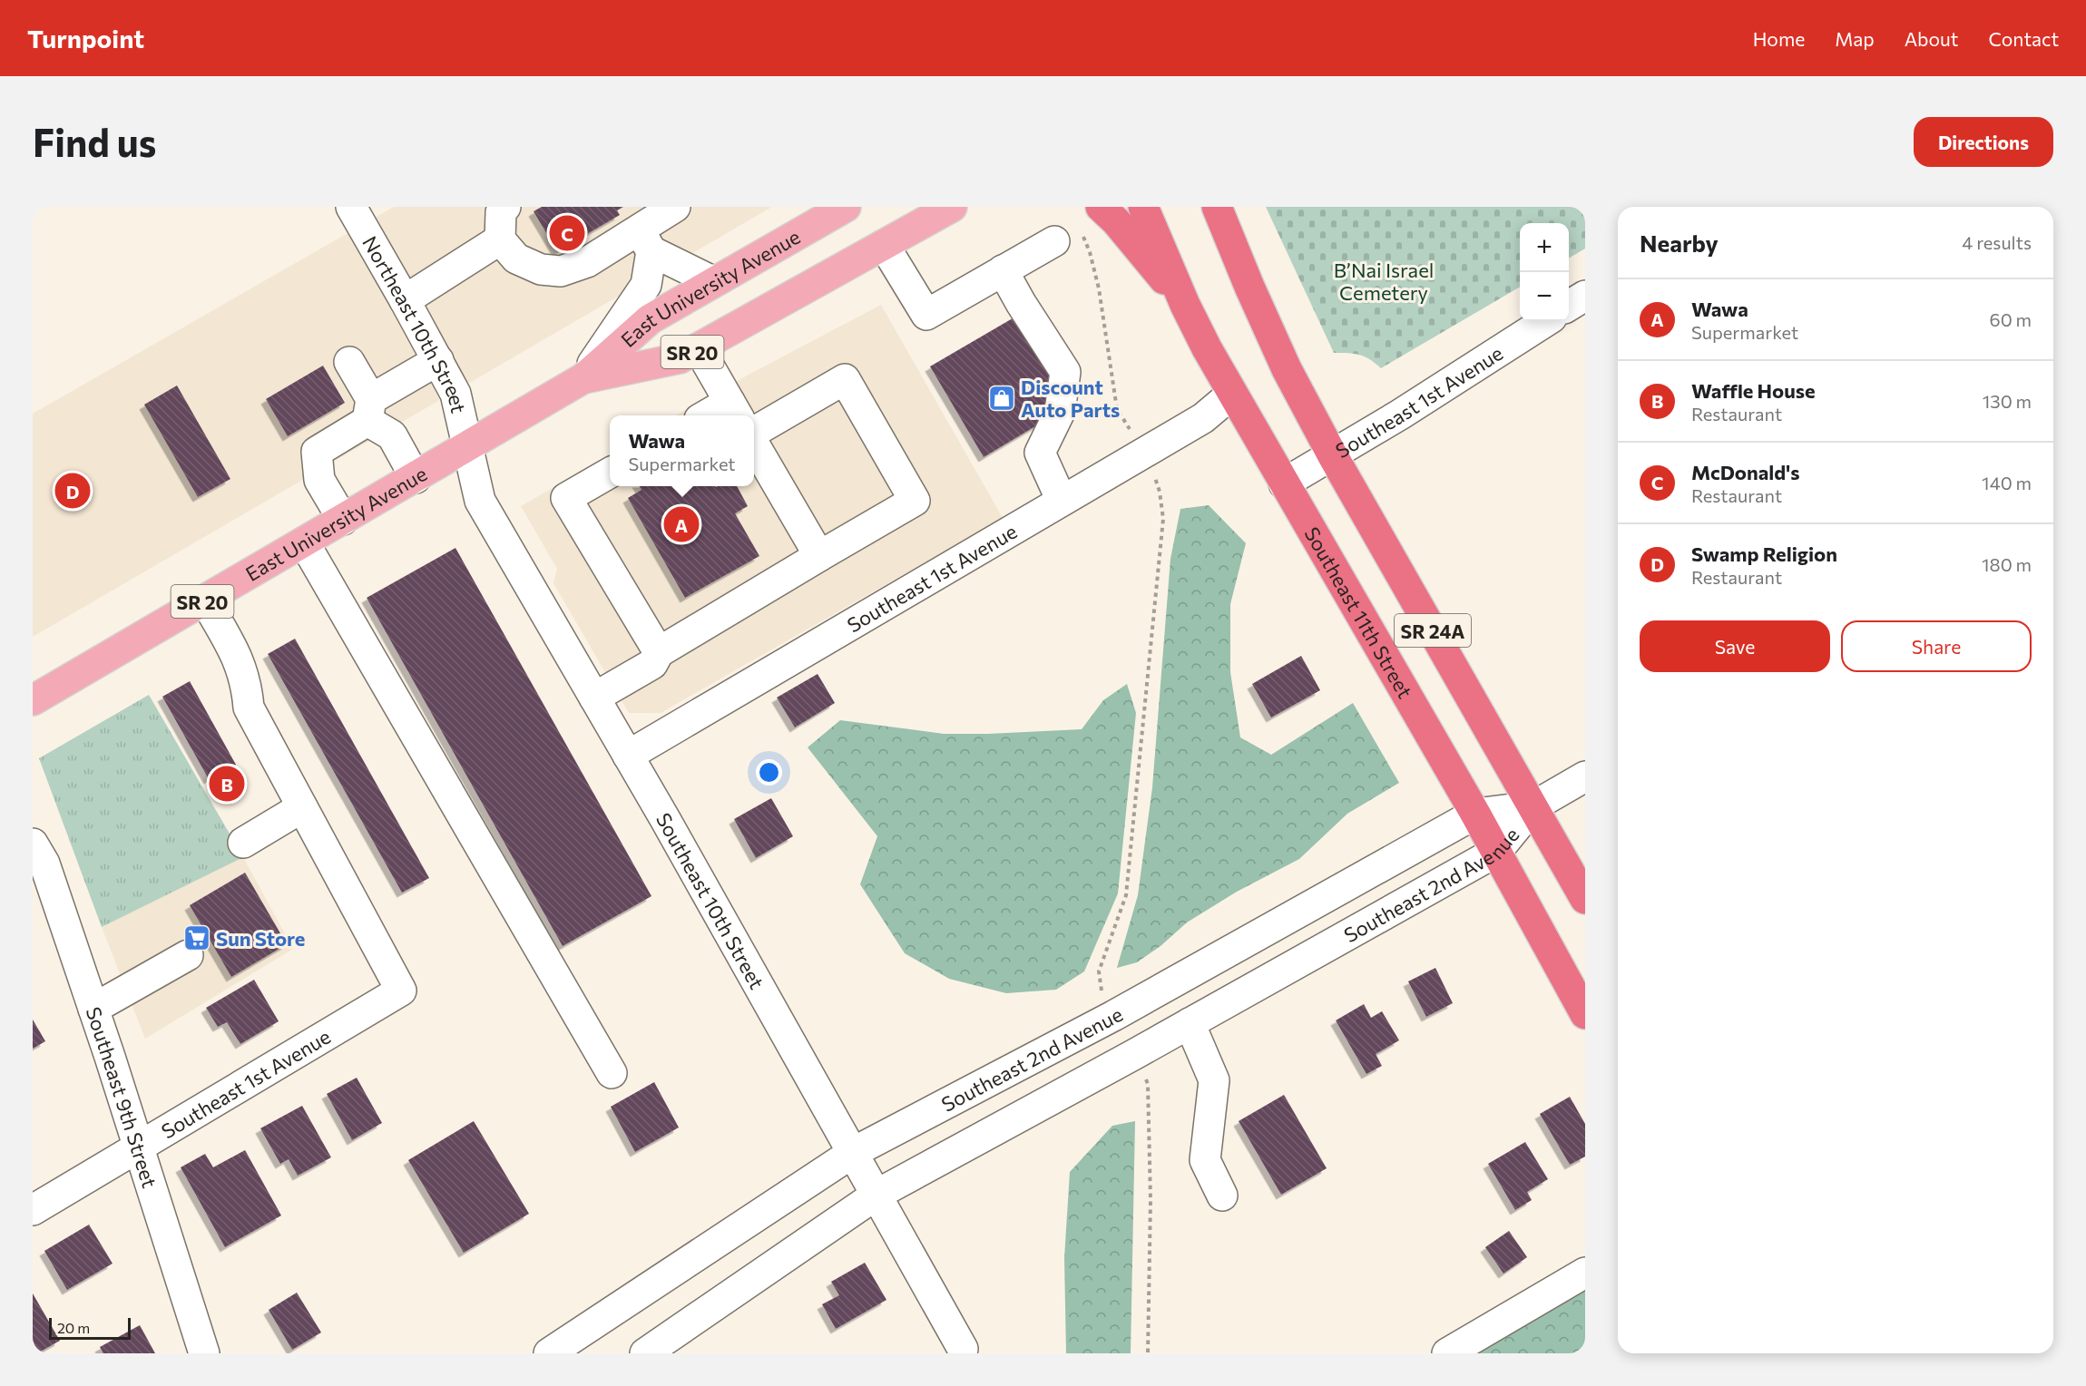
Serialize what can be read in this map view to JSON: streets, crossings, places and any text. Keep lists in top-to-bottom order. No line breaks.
{"streets":{"highway":["Southeast 11th Street","SR 24A"],"main road":["East University Avenue","SR 20"],"street":["Northeast 10th Street","Southeast 1st Avenue","Southeast 2nd Avenue","Southeast 10th Street","Southeast 9th Street"]},"crossings":[["East University Avenue","Northeast 10th Street"],["East University Avenue","Southeast 10th Street"],["Northeast 10th Street","Southeast 10th Street"],["Southeast 1st Avenue","Southeast 11th Street"],["Southeast 1st Avenue","SR 24A"],["Southeast 1st Avenue","Southeast 10th Street"],["Southeast 1st Avenue","Southeast 9th Street"],["Southeast 11th Street","Southeast 2nd Avenue"],["SR 24A","Southeast 2nd Avenue"],["Southeast 2nd Avenue","Southeast 10th Street"]],"parks":["B’Nai Israel Cemetery"],"places":{"shop":["Discount Auto Parts"],"supermarket":["Sun Store"]},"scale_bar":"20 m","page":{"header":"Turnpoint","nav":["Home","Map","About","Contact"],"buttons":["Directions",["Save","Share"]],"title":"Find us","heading":["Nearby","4 results"],"pins":["C","D","A","B"],"map_buttons":["+","−"],"list":[{"mark":"A","name":"Wawa","note":"Supermarket","value":"60 m"},{"mark":"B","name":"Waffle House","note":"Restaurant","value":"130 m"},{"mark":"C","name":"McDonald's","note":"Restaurant","value":"140 m"},{"mark":"D","name":"Swamp Religion","note":"Restaurant","value":"180 m"}],"popup":["Wawa","Supermarket"],"scale":"20 m"}}
